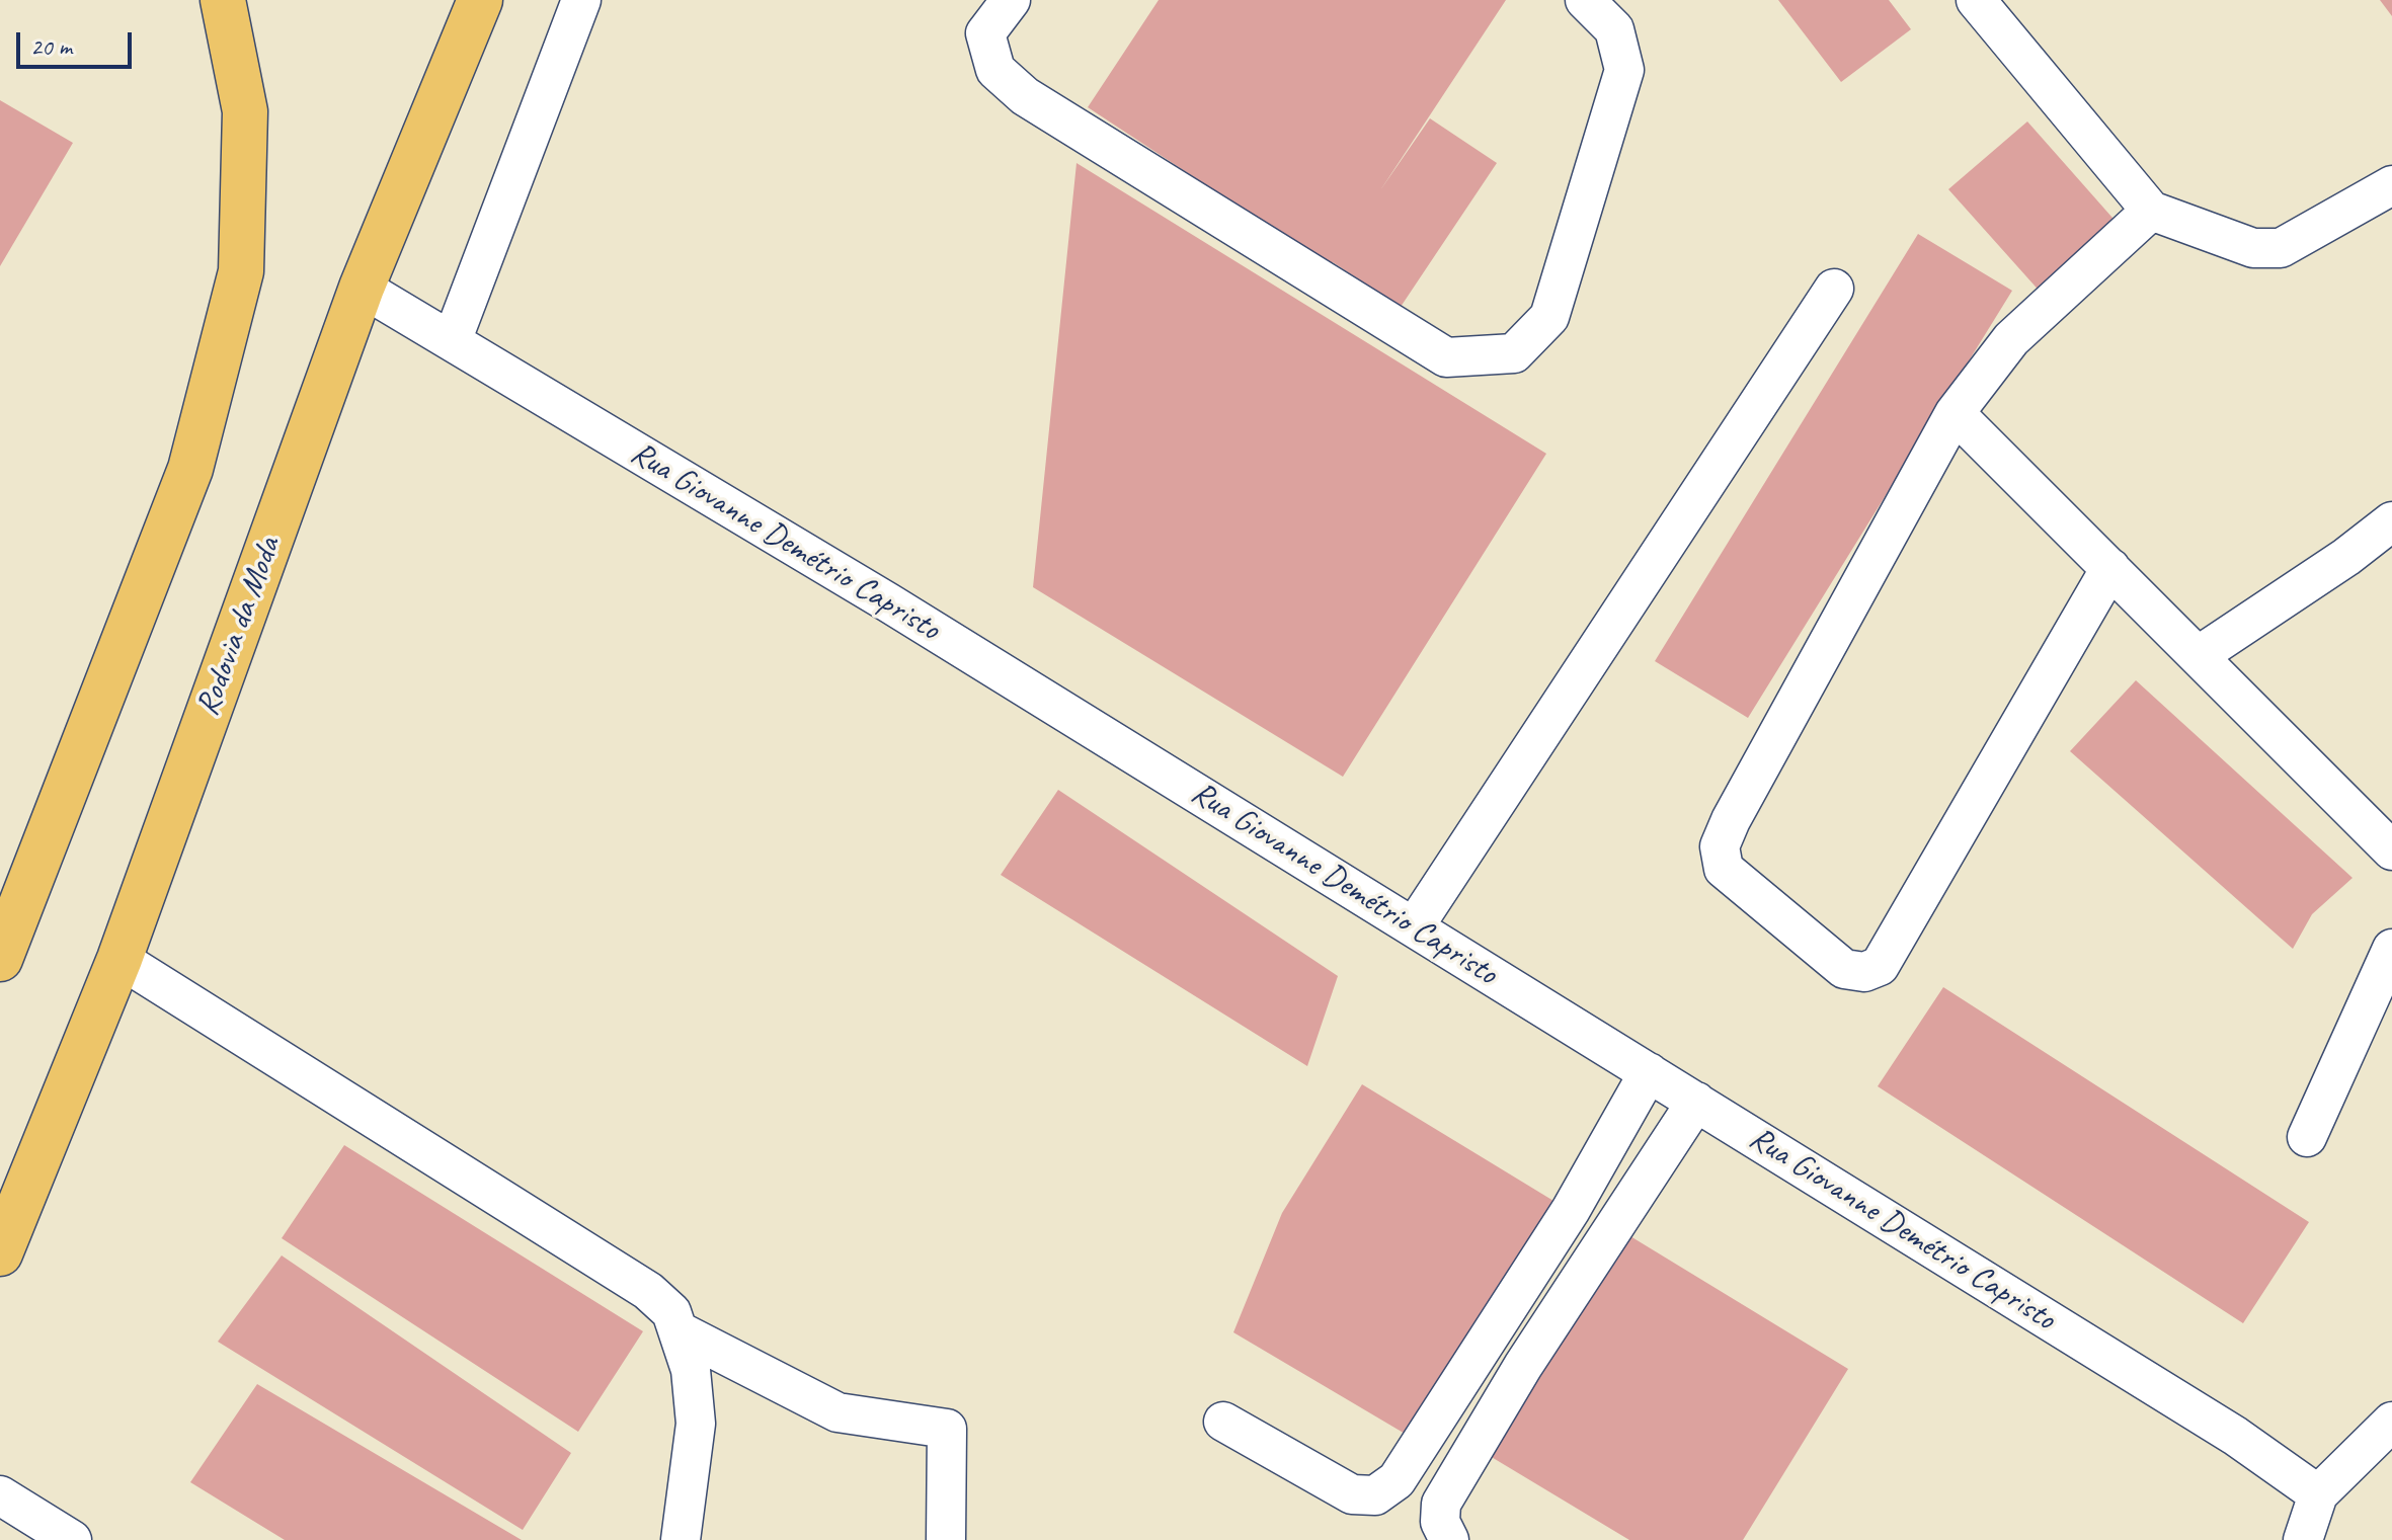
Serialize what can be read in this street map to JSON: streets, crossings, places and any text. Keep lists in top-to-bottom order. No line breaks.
{"streets":{"highway":["Rodovia da Moda"],"street":["Rua Giovanne Demétrio Capristo"]},"crossings":[["Rua Giovanne Demétrio Capristo","Rodovia da Moda"]],"scale_bar":"20 m"}
